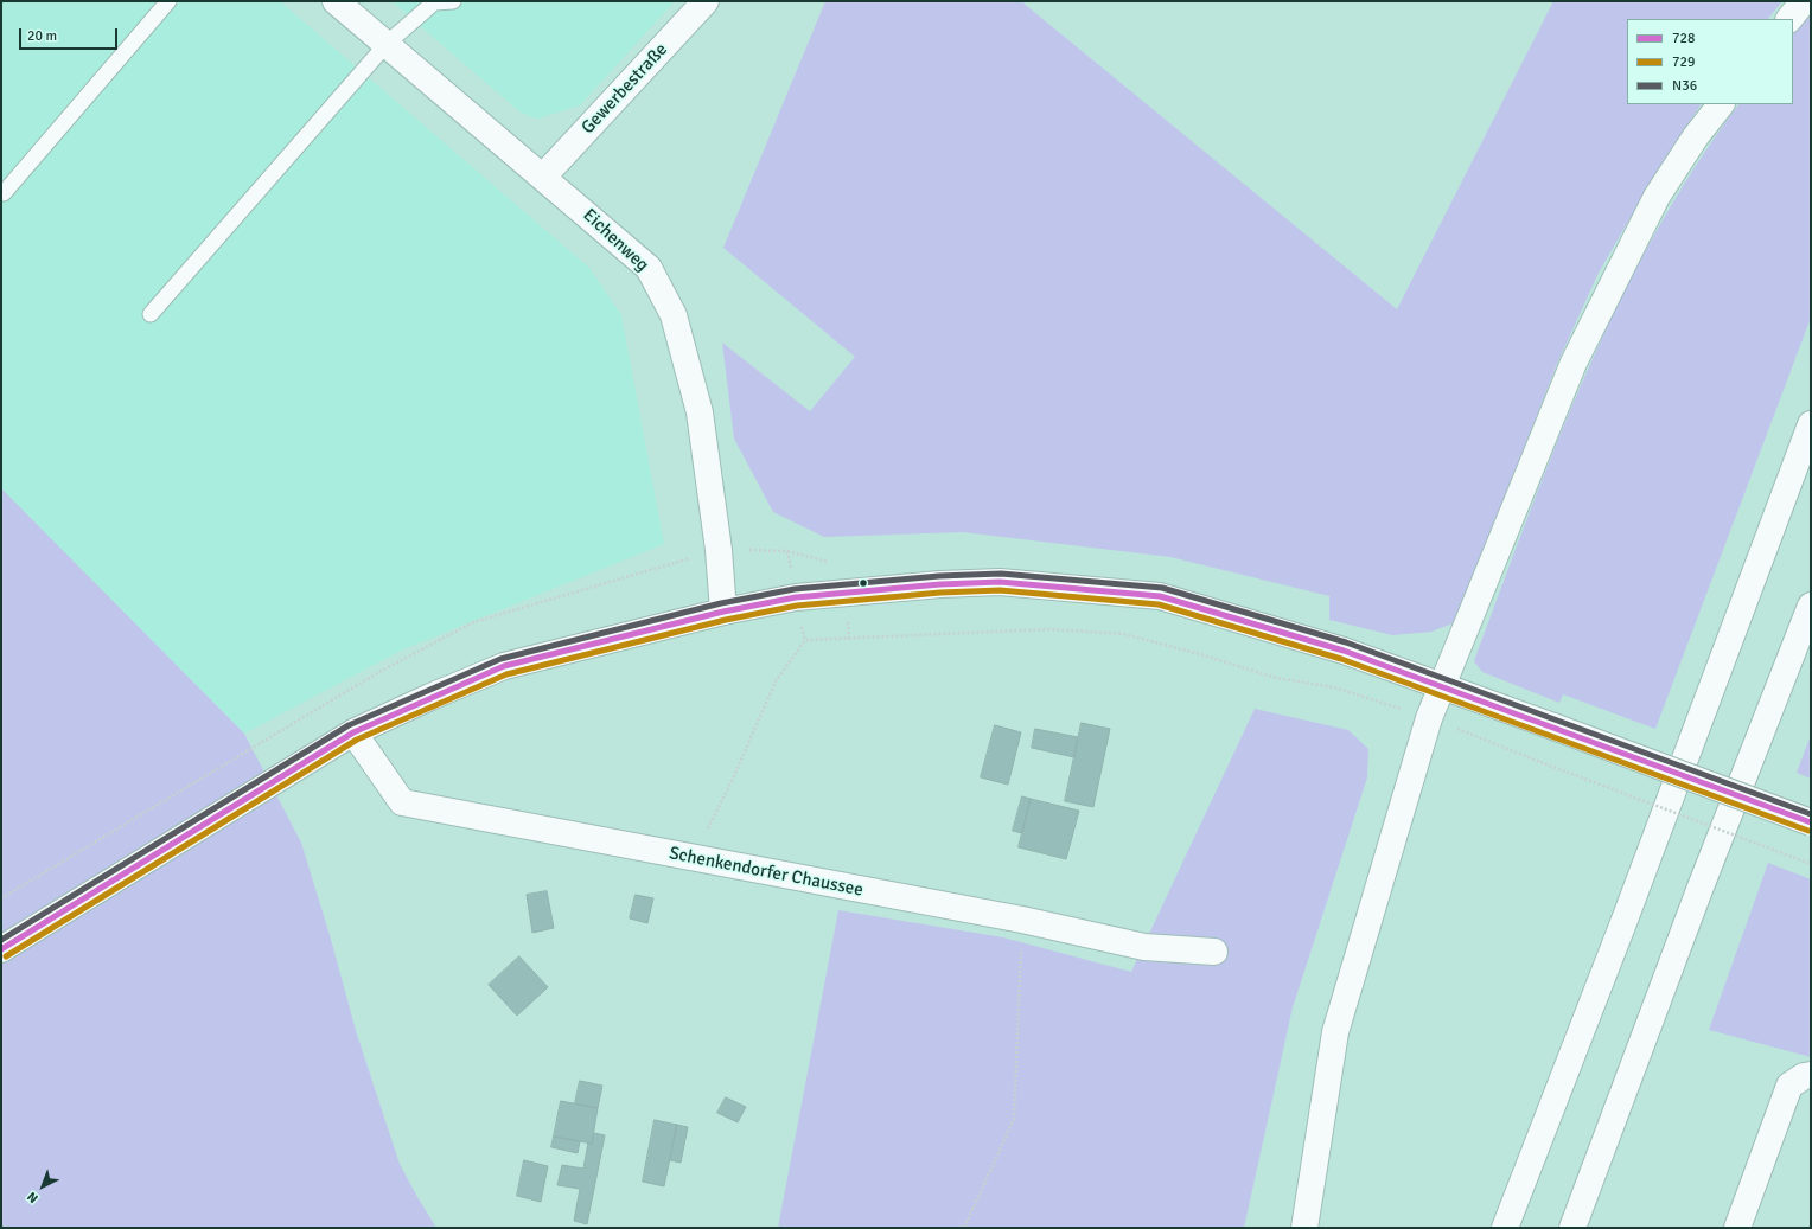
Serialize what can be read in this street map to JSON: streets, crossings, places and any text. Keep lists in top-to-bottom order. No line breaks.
{"streets":{"main road":["Gewerbestraße","Eichenweg","Schenkendorfer Chaussee"]},"crossings":[["Gewerbestraße","Eichenweg"]],"lines":["transit line N36","transit line 728","transit line 729"],"legend":["728","729","N36"],"scale_bar":"20 m","north":"bottom left"}
